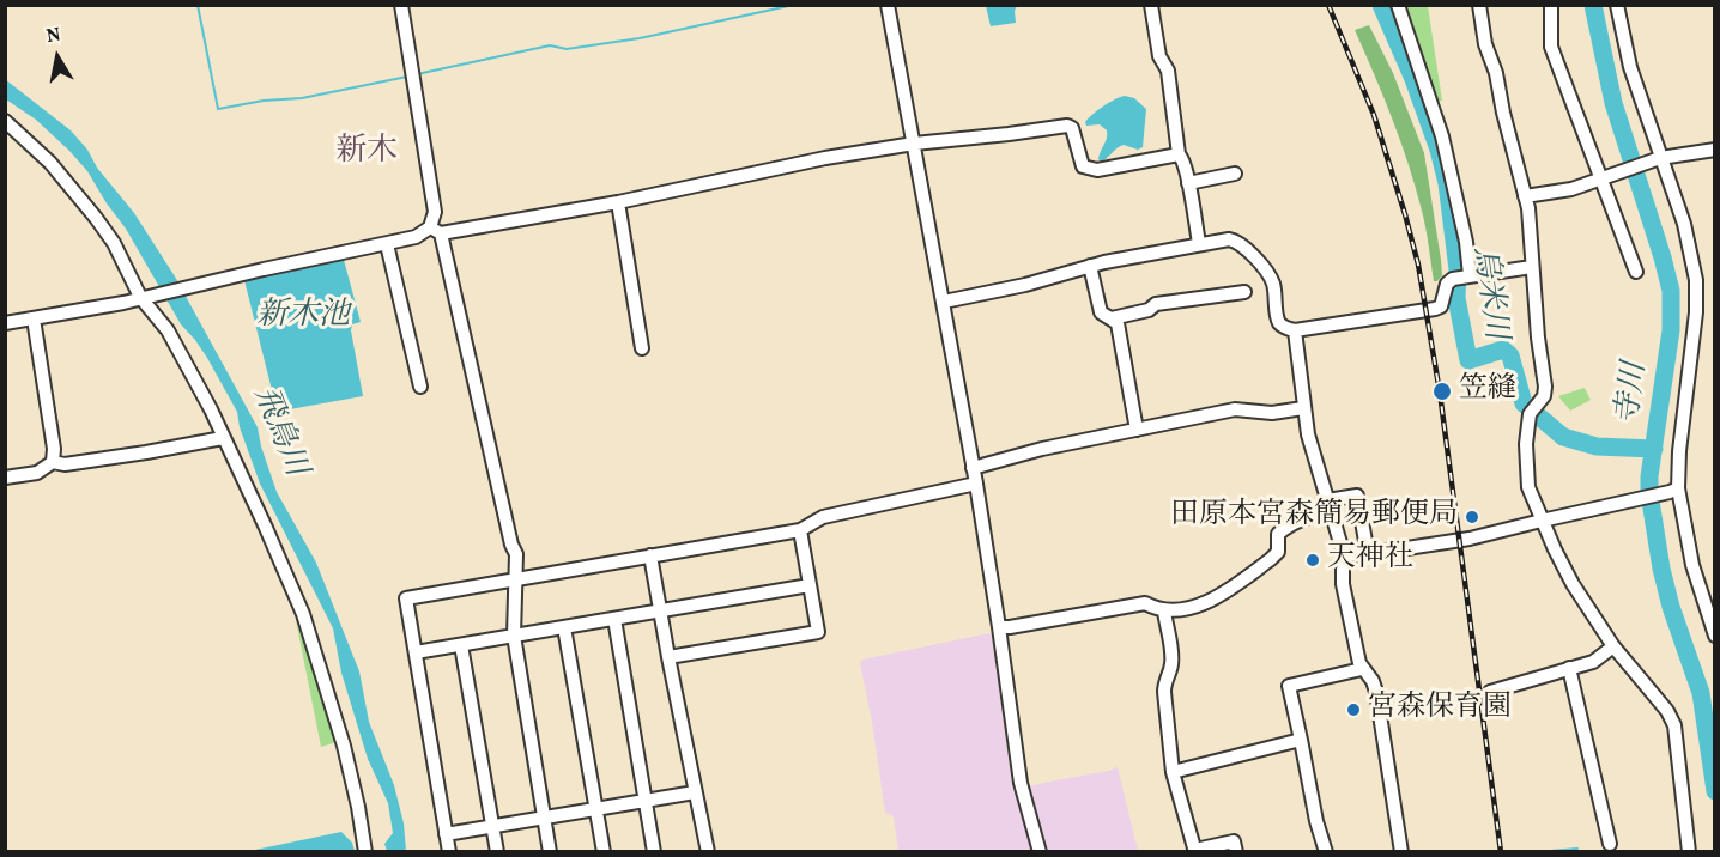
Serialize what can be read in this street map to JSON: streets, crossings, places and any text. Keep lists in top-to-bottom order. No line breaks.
{"districts":["新木"],"water":["烏米川","新木池","寺川","飛鳥川"],"places":["笠縫","田原本宮森簡易郵便局","天神社","宮森保育園"],"north":"top"}
